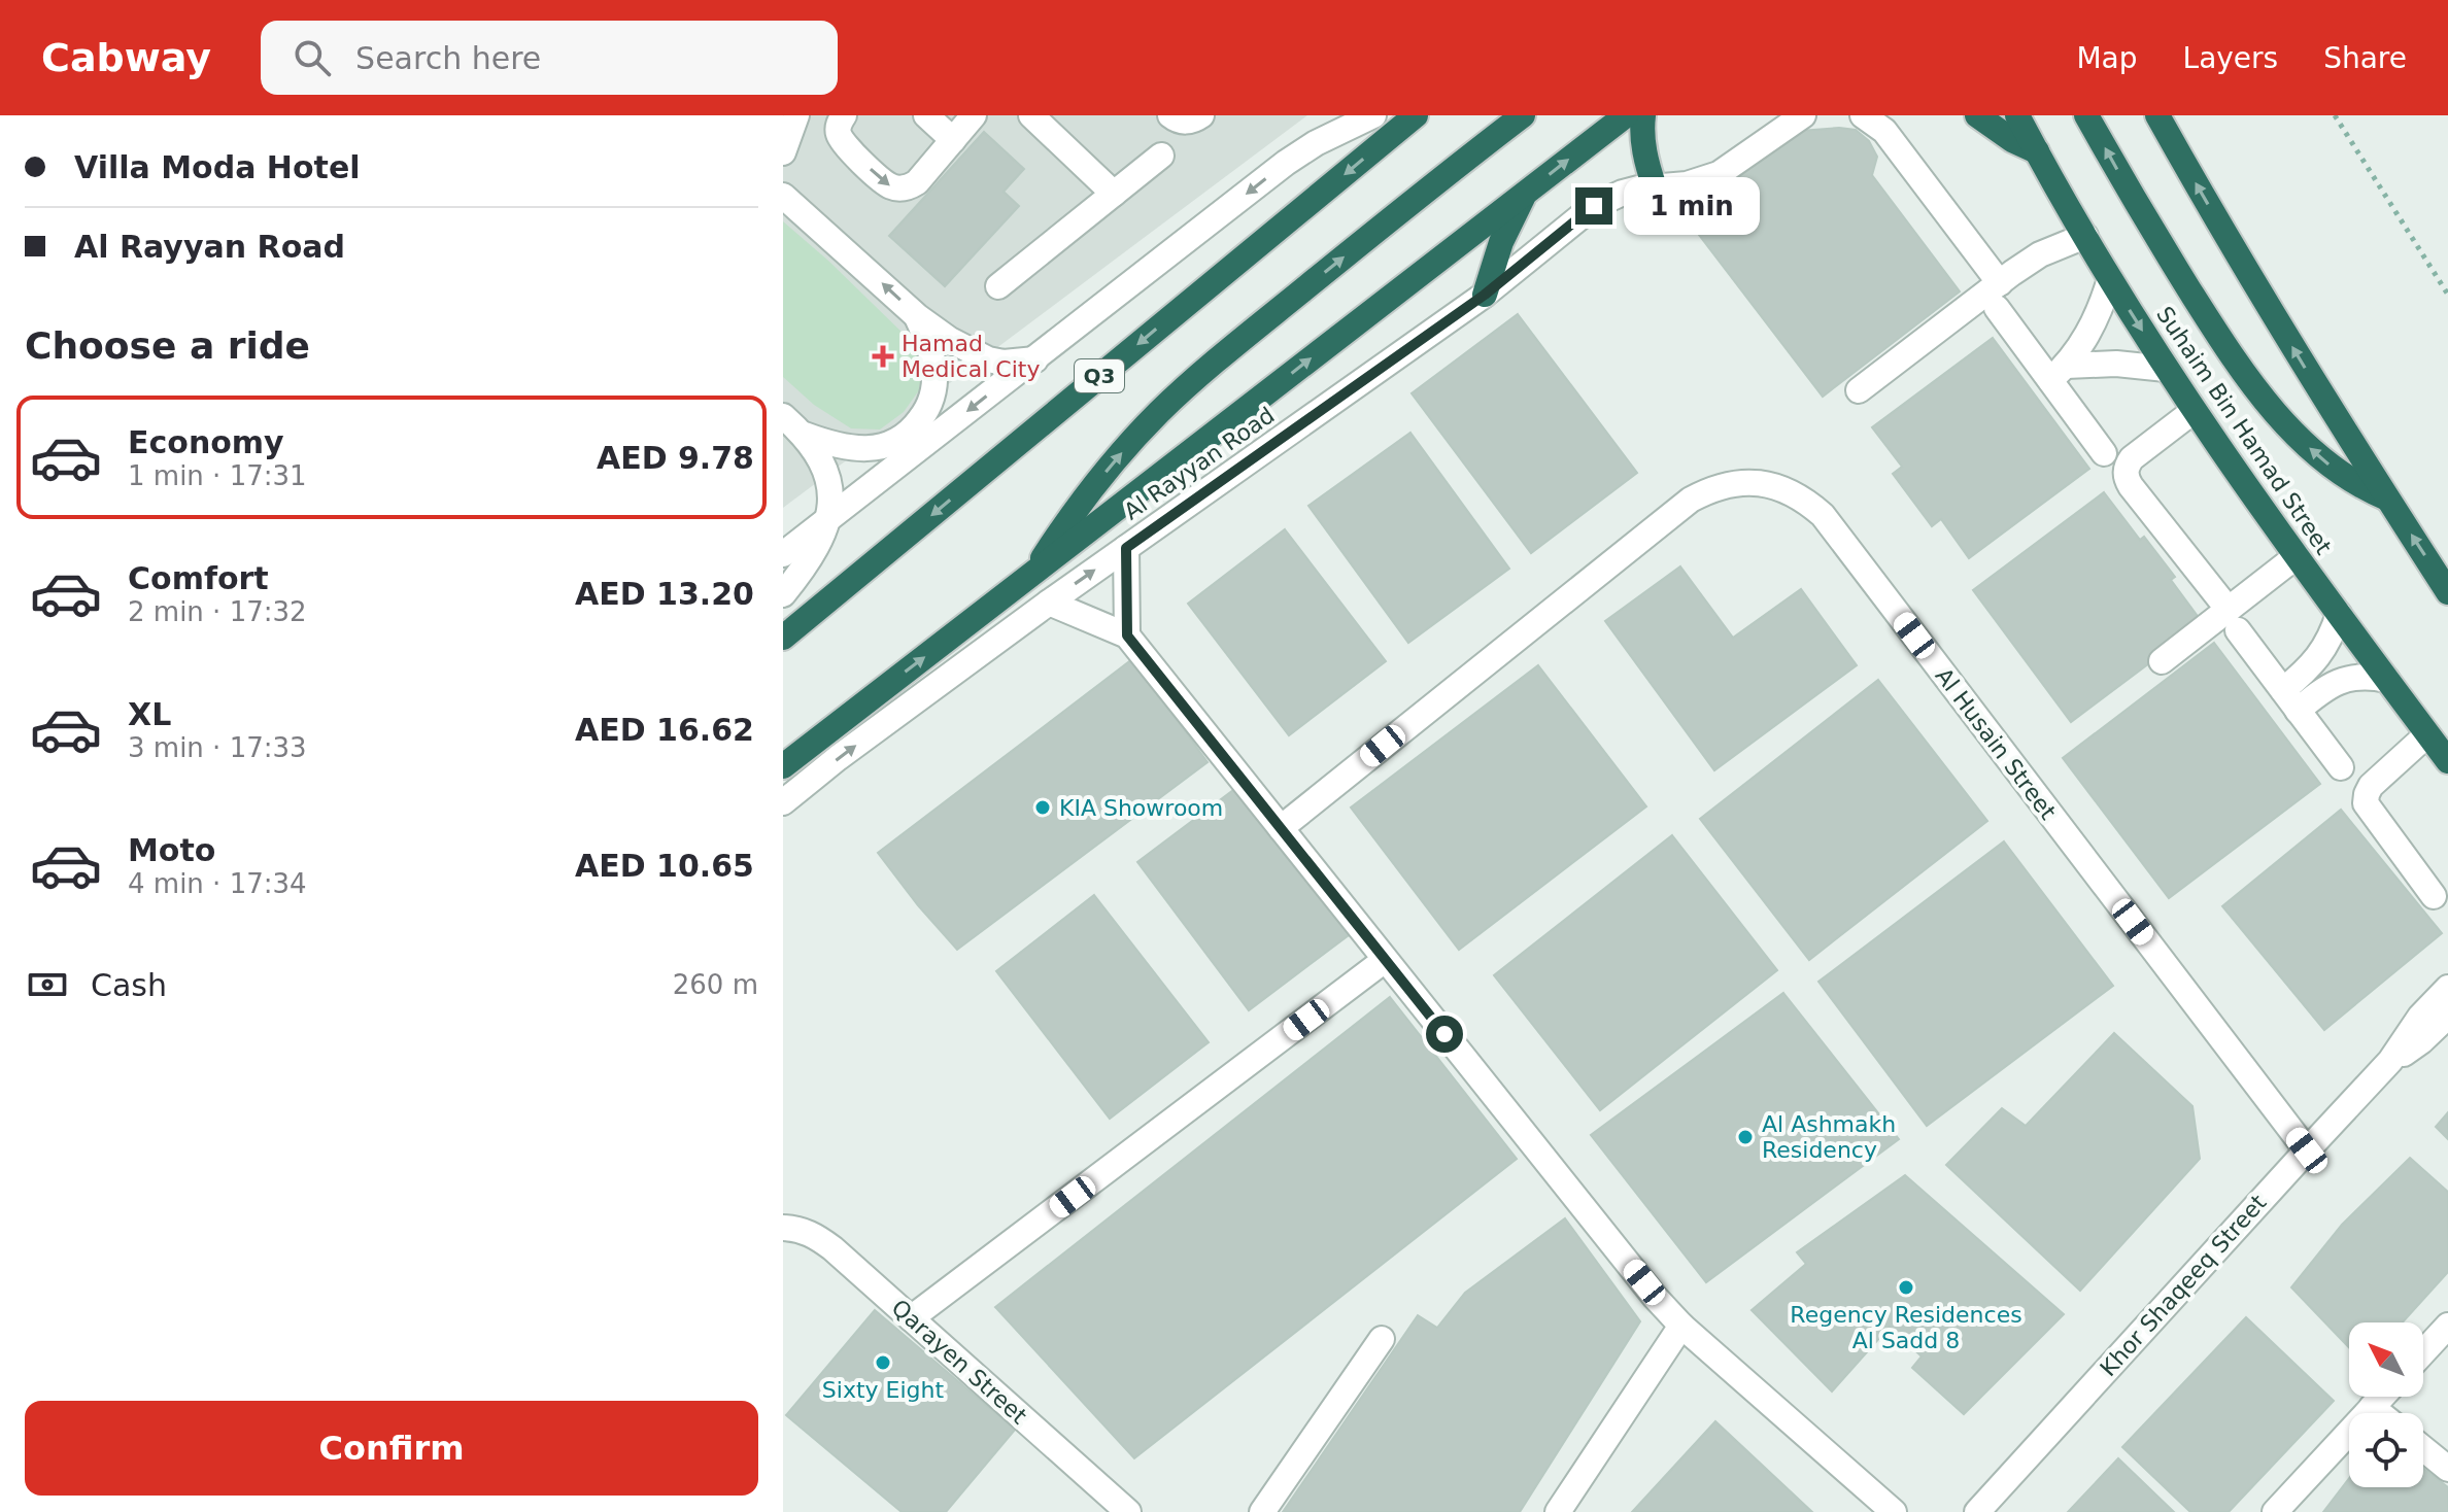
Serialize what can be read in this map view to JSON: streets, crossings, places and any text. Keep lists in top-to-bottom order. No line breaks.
{"streets":{"highway":["Q3","Suhaim Bin Hamad Street","Al Rayyan Road"],"street":["Al Husain Street","Khor Shaqeeq Street","Qarayen Street"]},"crossings":[["Al Husain Street","Khor Shaqeeq Street"]],"places":{"health":["Hamad Medical City"],"other":["KIA Showroom","Al Ashmakh Residency","Regency Residences Al Sadd 8","Sixty Eight"]},"north":"top left","page":{"header":"Cabway","search":"Search here","nav":["Map","Layers","Share"],"banner":["Villa Moda Hotel","Al Rayyan Road"],"bubble":"1 min","heading":"Choose a ride","list":[{"name":"Economy","note":"1 min · 17:31","value":"AED 9.78"},{"name":"Comfort","note":"2 min · 17:32","value":"AED 13.20"},{"name":"XL","note":"3 min · 17:33","value":"AED 16.62"},{"name":"Moto","note":"4 min · 17:34","value":"AED 10.65"}],"pay":["Cash","260 m"],"buttons":"Confirm"}}
